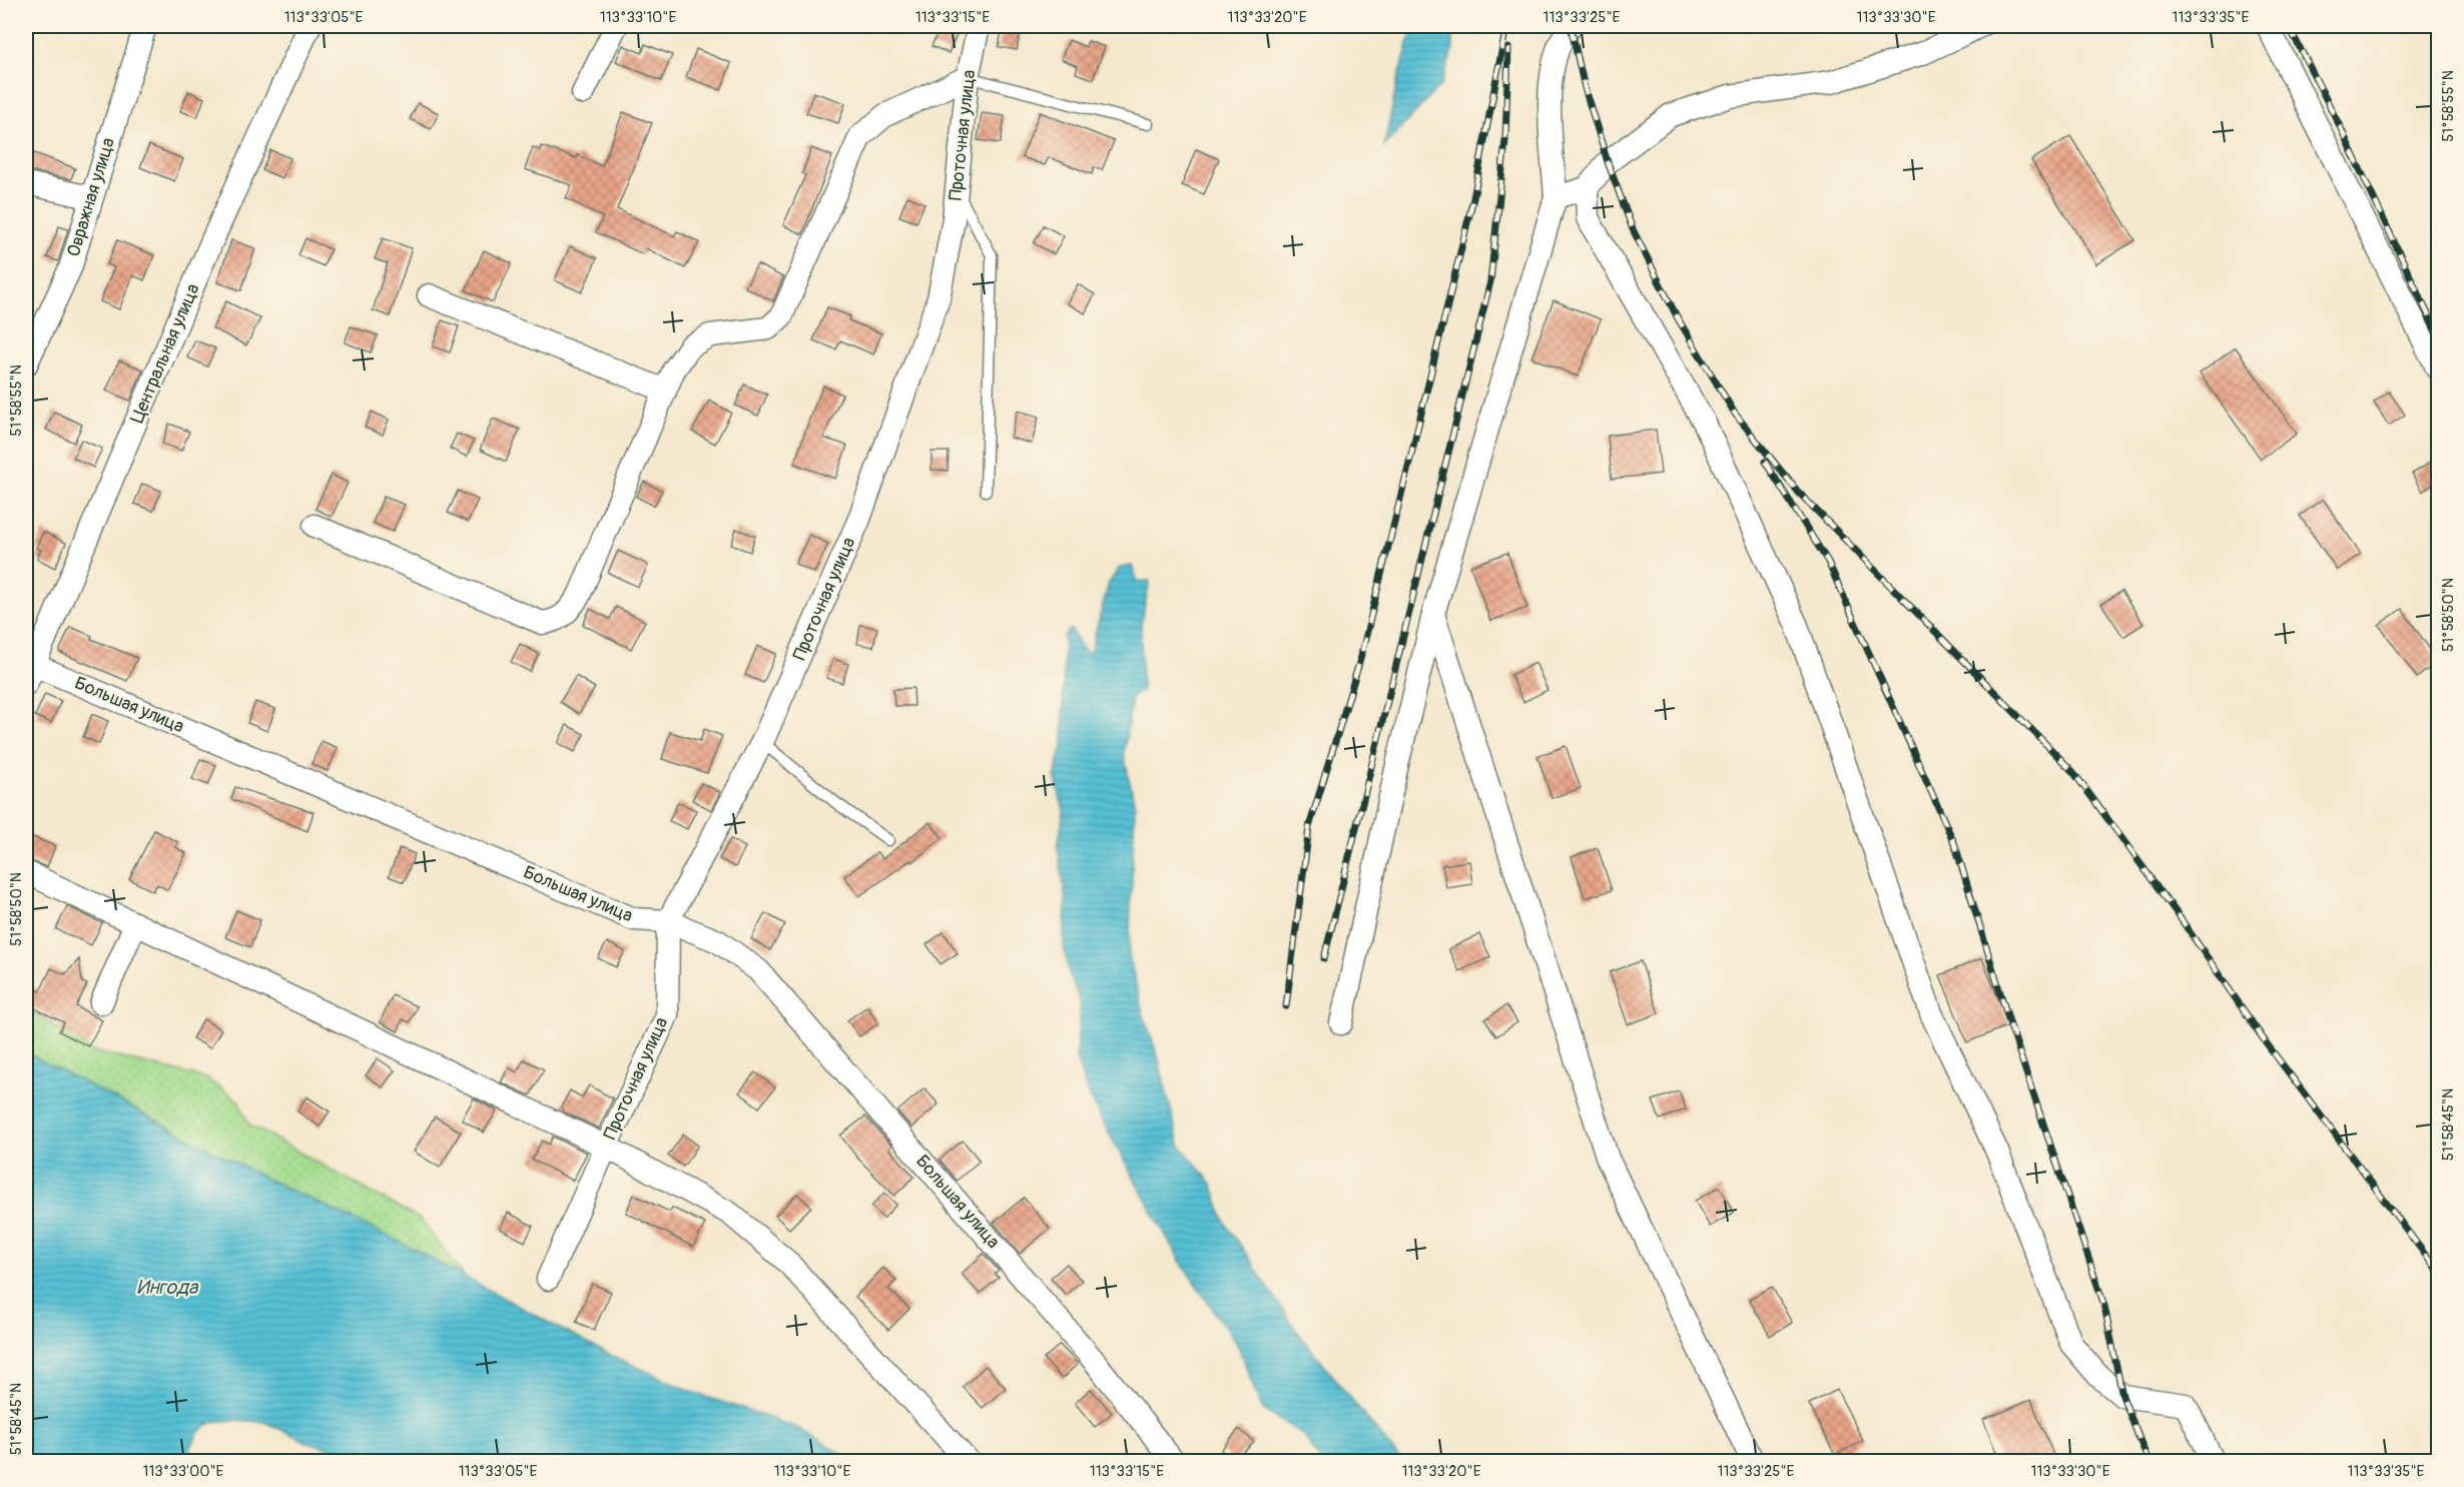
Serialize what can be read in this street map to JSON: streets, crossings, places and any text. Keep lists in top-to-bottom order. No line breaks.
{"streets":{"street":["Проточная улица","Овражная улица","Центральная улица","Большая улица"]},"crossings":[["Проточная улица","Большая улица"],["Центральная улица","Большая улица"]],"water":["Ингода"],"coordinates":["113°33'05\"E","113°33'10\"E","113°33'15\"E","113°33'20\"E","113°33'25\"E","113°33'30\"E","113°33'35\"E","51°58'55\"N","51°58'50\"N","51°58'45\"N","113°33'00\"E"]}
